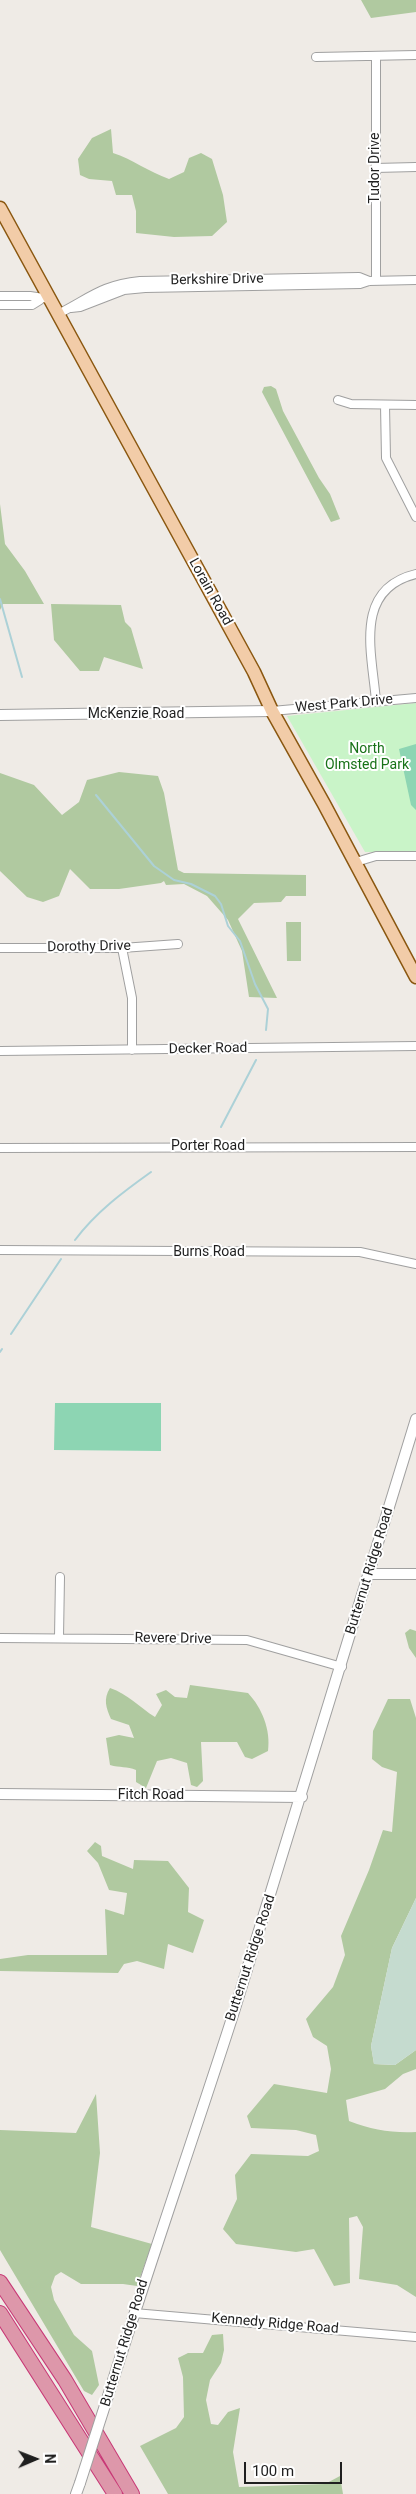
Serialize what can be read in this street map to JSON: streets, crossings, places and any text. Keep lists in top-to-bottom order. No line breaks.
{"streets":{"main road":["Lorain Road"],"street":["Tudor Drive","Berkshire Drive","West Park Drive","McKenzie Road","Dorothy Drive","Decker Road","Porter Road","Burns Road","Butternut Ridge Road","Revere Drive","Fitch Road","Kennedy Ridge Road"]},"crossings":[["Tudor Drive","Berkshire Drive"],["Berkshire Drive","Lorain Road"],["Lorain Road","West Park Drive"],["Lorain Road","McKenzie Road"],["West Park Drive","McKenzie Road"],["Butternut Ridge Road","Revere Drive"],["Butternut Ridge Road","Fitch Road"],["Butternut Ridge Road","Kennedy Ridge Road"]],"parks":["North Olmsted Park"],"scale_bar":"100 m","north":"right"}
